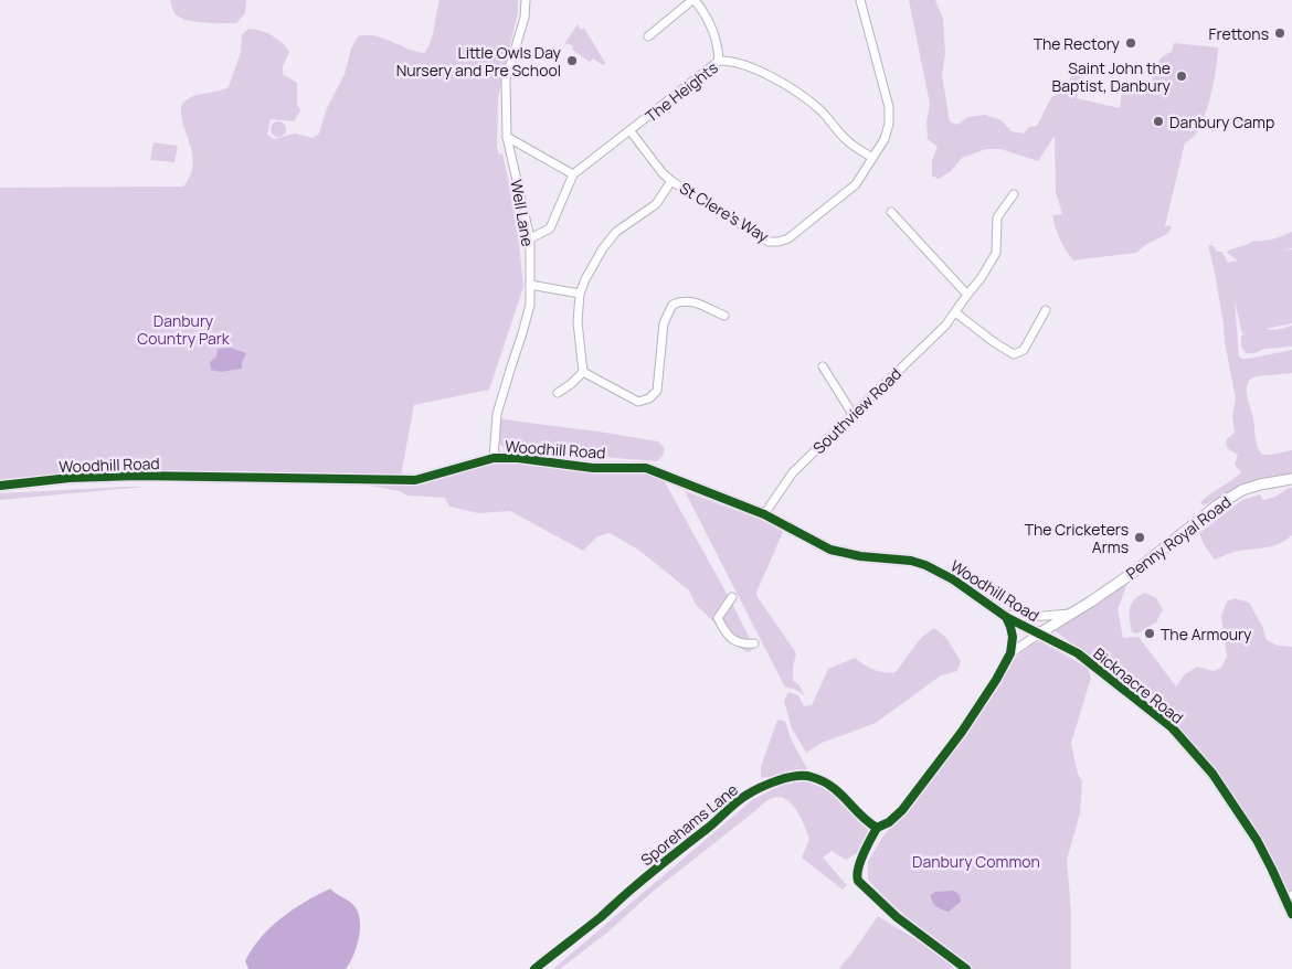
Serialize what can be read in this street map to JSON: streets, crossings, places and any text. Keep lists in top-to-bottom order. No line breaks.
{"streets":{"street":["The Heights","St Clere's Way","Well Lane","Southview Road","Woodhill Road","Penny Royal Road","Bicknacre Road","Sporehams Lane"]},"crossings":[["The Heights","St Clere's Way"],["The Heights","Well Lane"],["Well Lane","Woodhill Road"],["Southview Road","Woodhill Road"],["Woodhill Road","Penny Royal Road"],["Woodhill Road","Bicknacre Road"],["Woodhill Road","Sporehams Lane"],["Penny Royal Road","Bicknacre Road"],["Penny Royal Road","Sporehams Lane"],["Bicknacre Road","Sporehams Lane"]],"parks":["Danbury Country Park","Danbury Common"],"places":["Frettons","The Rectory","Little Owls Day Nursery and Pre School","Saint John the Baptist, Danbury","Danbury Camp","The Cricketers Arms","The Armoury"]}
